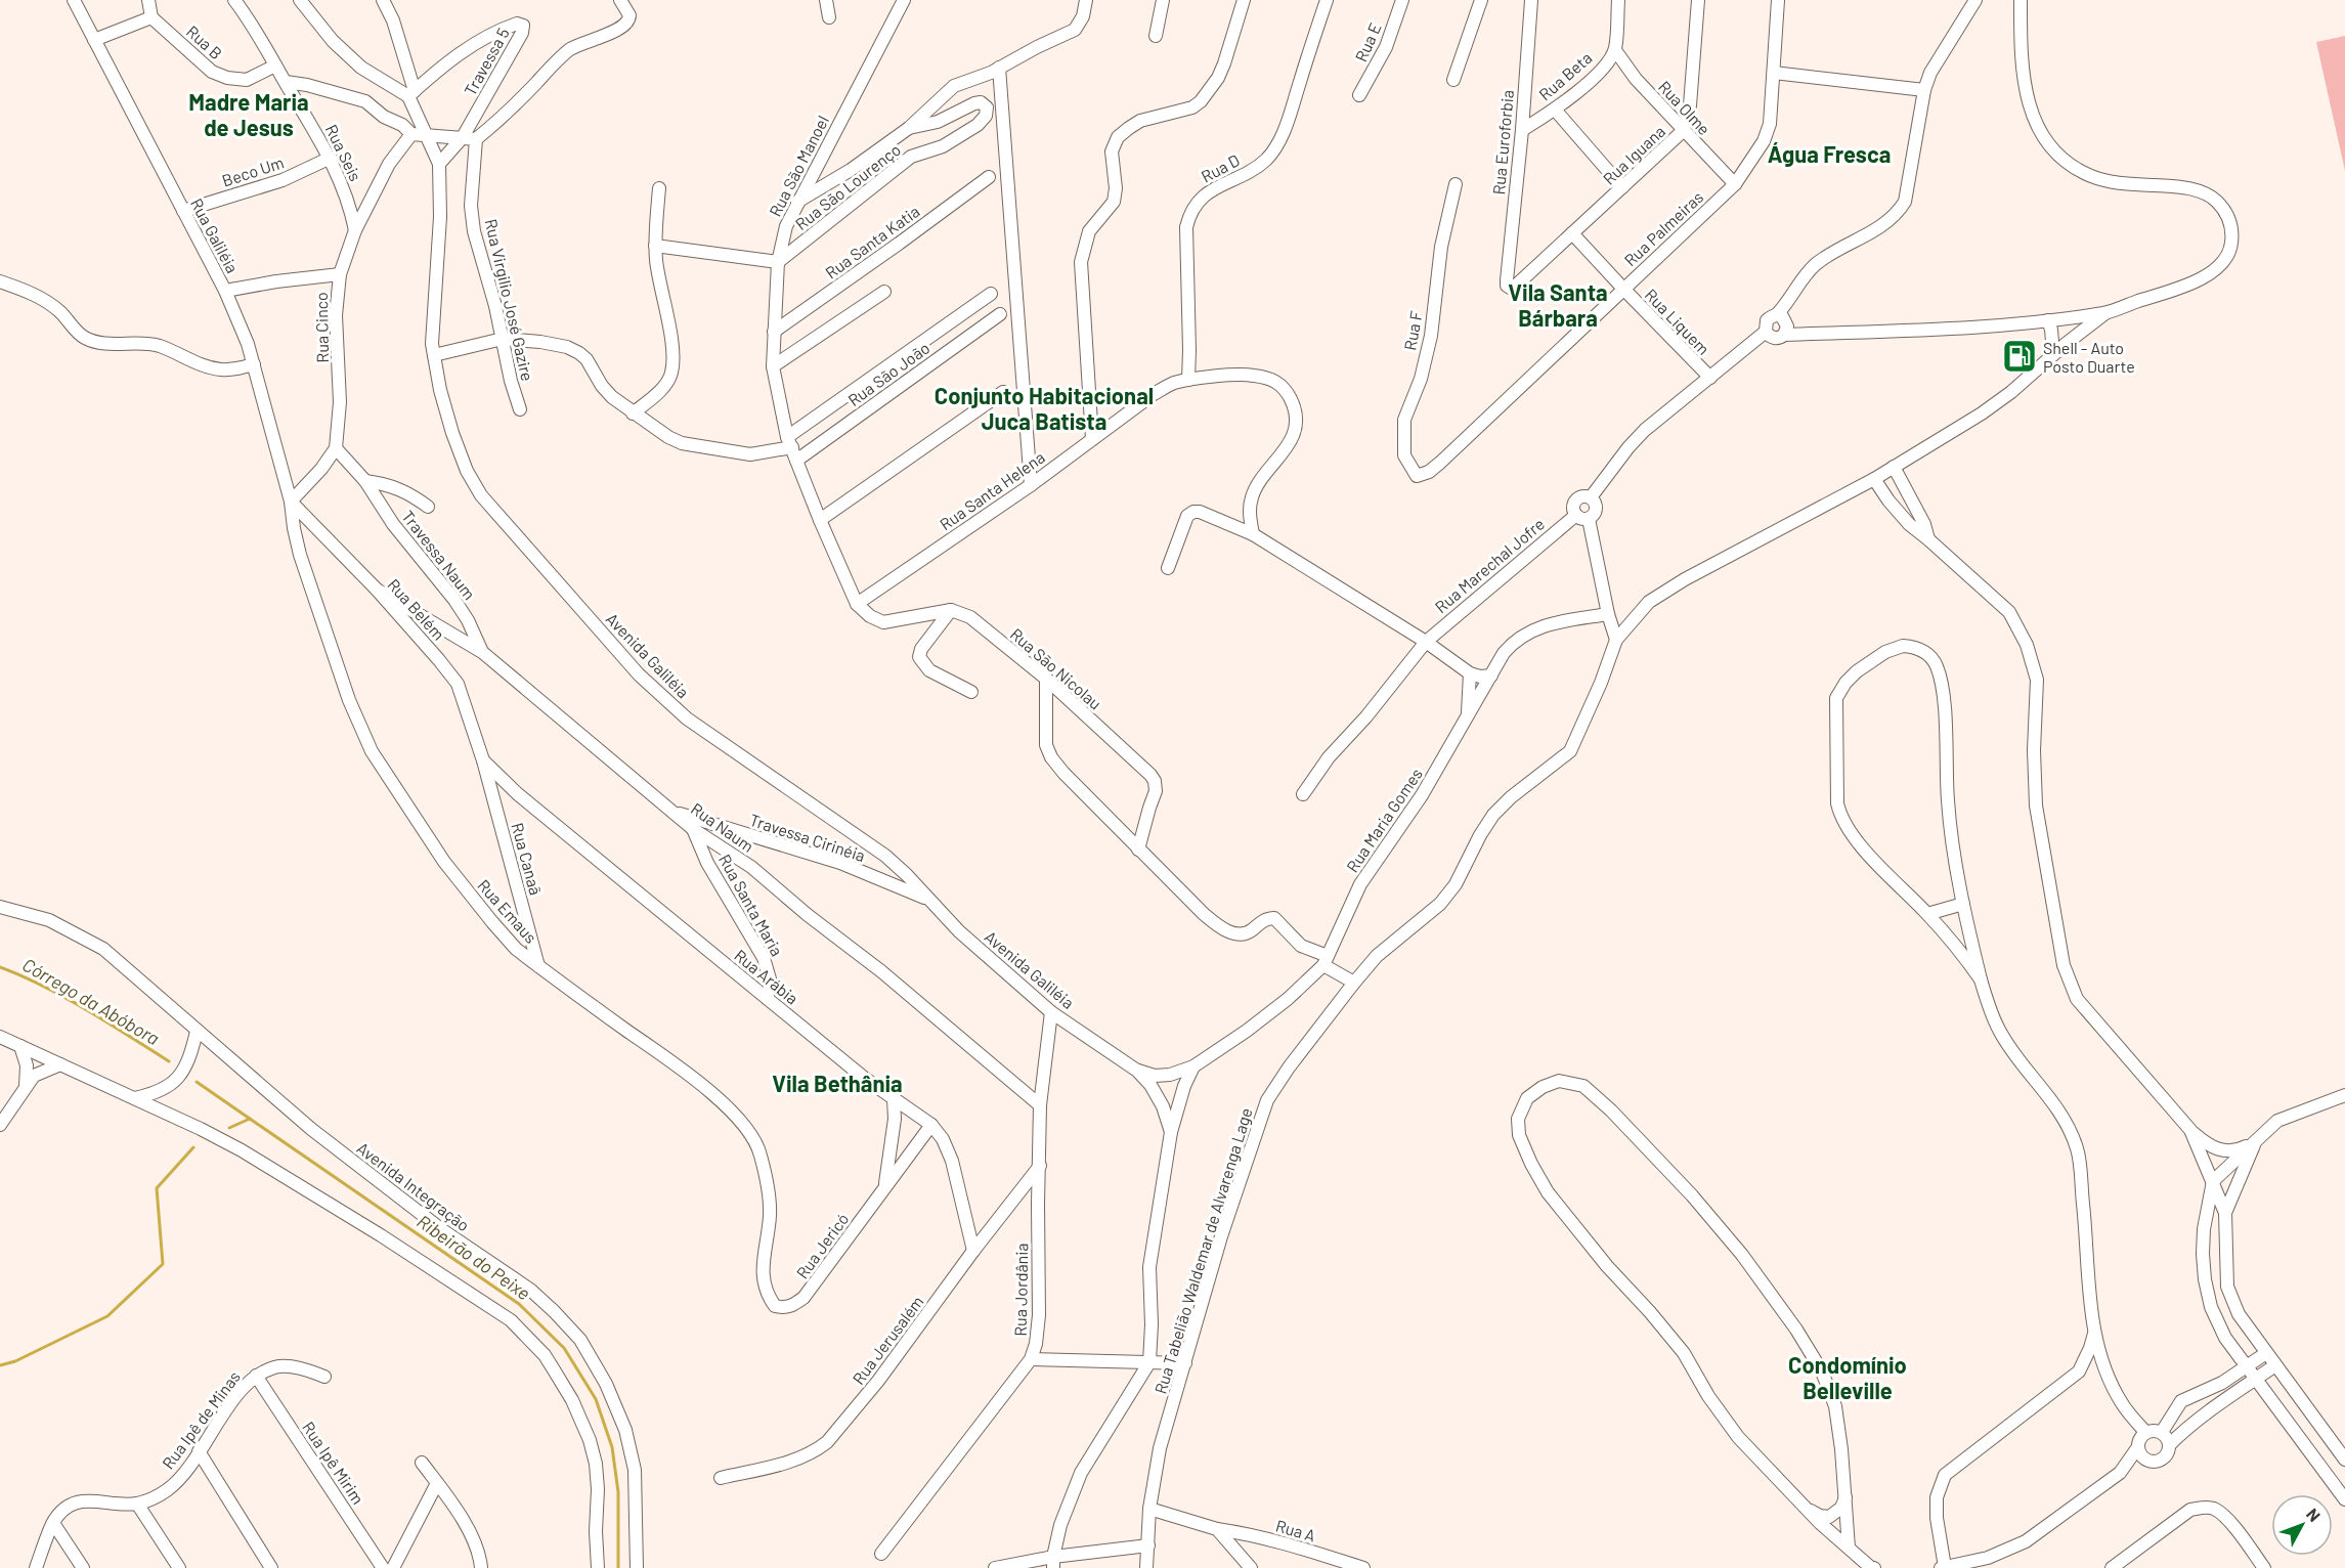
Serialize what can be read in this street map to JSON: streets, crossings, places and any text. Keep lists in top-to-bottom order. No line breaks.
{"streets":{"street":["Rua B","Rua E","Travessa 5","Rua Beta","Rua Olme","Rua Euroforbia","Rua Seis","Rua Iguana","Rua São Manoel","Rua D","Beco Um","Rua São Lourenço","Rua Palmeiras","Rua Galiléia","Rua Santa Katia","Rua Virgilio José Gazire","Rua Liquem","Rua Cinco","Rua F","Rua São João","Rua Santa Helena","Travessa Naum","Rua Marechal Jofre","Rua Belém","Avenida Galiléia","Rua São Nicolau","Rua Maria Gomes","Rua Naum","Travessa Cirinéia","Rua Canaã","Rua Santa Maria","Rua Emaus","Rua Arábia","Avenida Integração","Rua Jericó","Rua Tabelião Waldemar de Alvarenga Lage","Rua Jordânia","Rua Jerusalém","Rua Ipê de Minas","Rua Ipê Mirim","Rua A"]},"crossings":[["Rua B","Rua Seis"],["Travessa 5","Avenida Galiléia"],["Rua Beta","Rua Olme"],["Rua Beta","Rua Euroforbia"],["Rua Olme","Rua Iguana"],["Rua Olme","Rua Palmeiras"],["Rua Euroforbia","Rua Iguana"],["Rua Seis","Beco Um"],["Rua Seis","Rua Cinco"],["Rua Iguana","Rua Liquem"],["Rua São Manoel","Rua São Lourenço"],["Rua São Manoel","Rua Santa Katia"],["Rua São Manoel","Rua São João"],["Rua São Manoel","Rua Santa Helena"],["Rua D","Rua Santa Helena"],["Beco Um","Rua Galiléia"],["Rua Palmeiras","Rua Liquem"],["Rua Palmeiras","Rua F"],["Rua Galiléia","Rua Belém"],["Rua Galiléia","Rua Emaus"],["Rua Cinco","Travessa Naum"],["Travessa Naum","Rua Naum"],["Rua Belém","Rua Naum"],["Rua Belém","Rua Canaã"],["Rua Belém","Rua Emaus"],["Rua Belém","Rua Arábia"],["Avenida Galiléia","Travessa Cirinéia"],["Avenida Galiléia","Rua Jordânia"],["Rua Naum","Travessa Cirinéia"],["Rua Naum","Rua Santa Maria"],["Rua Naum","Rua Jordânia"],["Rua Canaã","Rua Emaus"],["Rua Canaã","Rua Arábia"],["Rua Santa Maria","Rua Arábia"],["Rua Emaus","Rua Jericó"],["Rua Arábia","Rua Jericó"],["Rua Arábia","Rua Jerusalém"],["Rua Tabelião Waldemar de Alvarenga Lage","Rua A"],["Rua Jordânia","Rua Jerusalém"],["Rua Ipê de Minas","Rua Ipê Mirim"]],"districts":["Madre Maria de Jesus","Água Fresca","Vila Santa Bárbara","Conjunto Habitacional Juca Batista","Vila Bethânia","Condomínio Belleville"],"water":["Córrego da Abóbora","Ribeirão do Peixe"],"places":{"fuel station":["Shell - Auto Posto Duarte"]},"north":"top right"}
